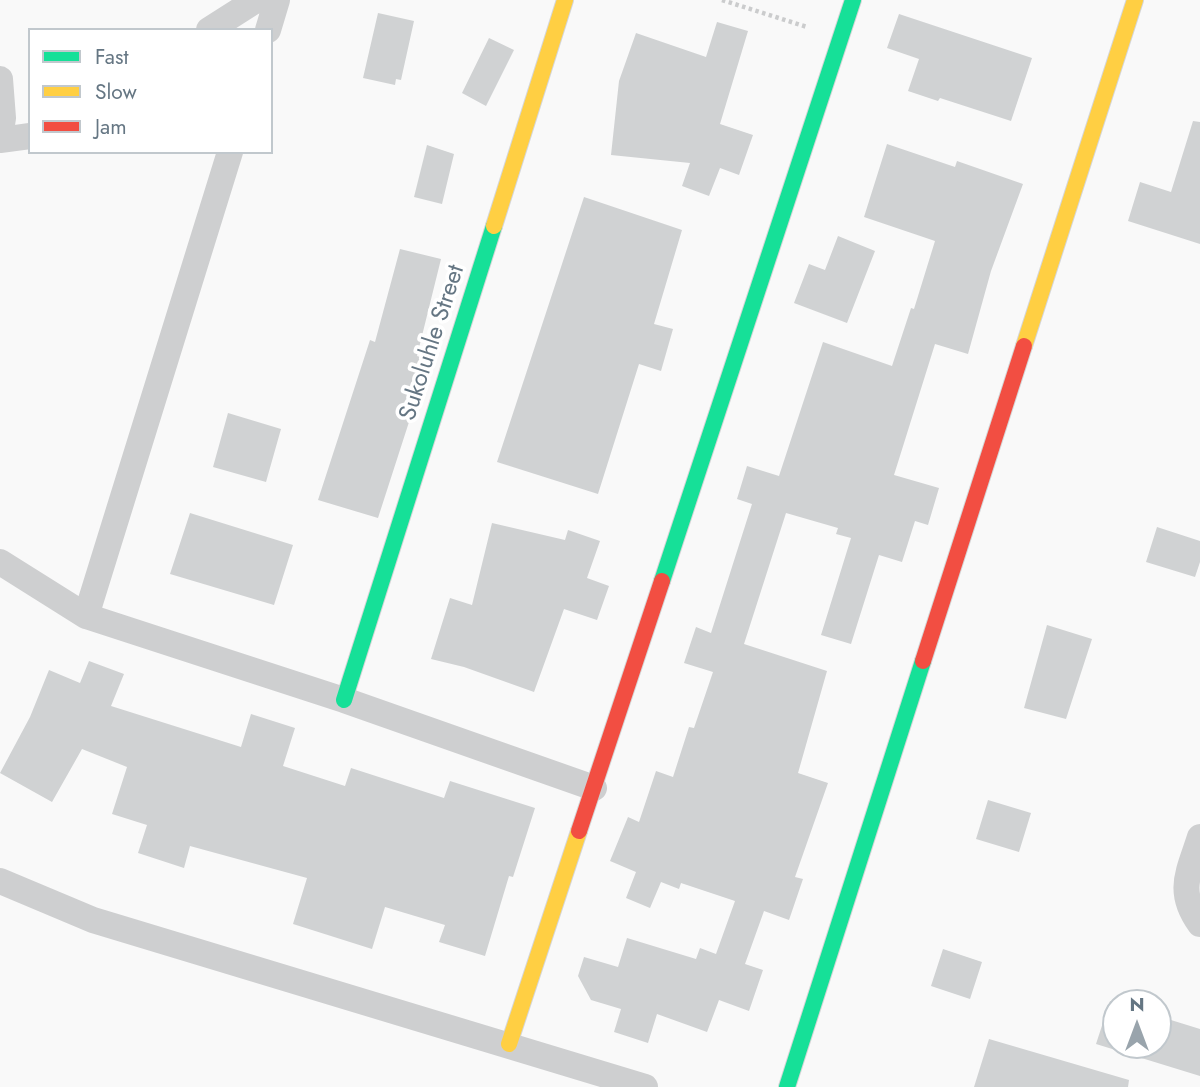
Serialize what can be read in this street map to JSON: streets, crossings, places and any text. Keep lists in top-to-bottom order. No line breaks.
{"streets":{"street":["Sukoluhle Street"]},"legend":["Fast","Slow","Jam"],"north":"top"}
